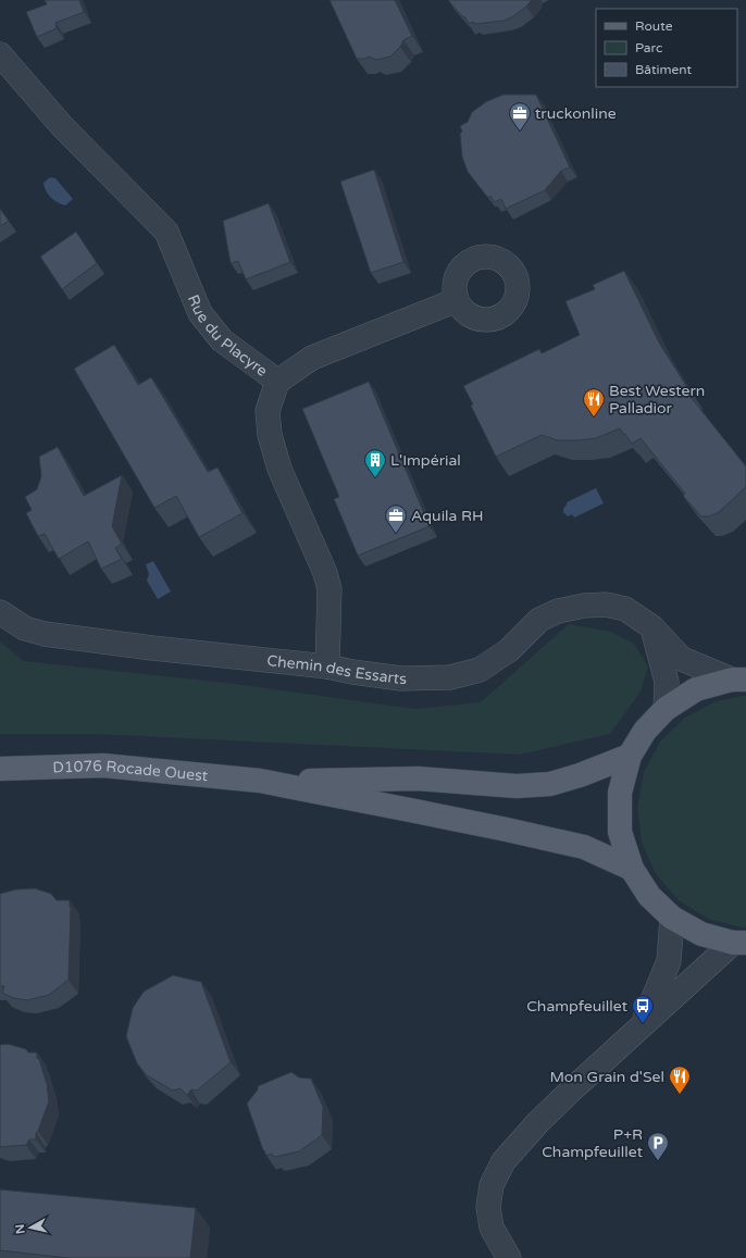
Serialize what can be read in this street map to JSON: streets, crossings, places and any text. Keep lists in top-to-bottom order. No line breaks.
{"streets":{"main road":["D1076 Rocade Ouest"],"street":["Rue du Placyre","Chemin des Essarts"]},"crossings":[["Rue du Placyre","Chemin des Essarts"]],"places":{"office":["truckonline","Aquila RH"],"restaurant":["Best Western Palladior","Mon Grain d'Sel"],"building":["L'Impérial"],"bus stop":["Champfeuillet"],"parking":["P+R Champfeuillet"]},"legend":["Route","Parc","Bâtiment"],"north":"left"}
